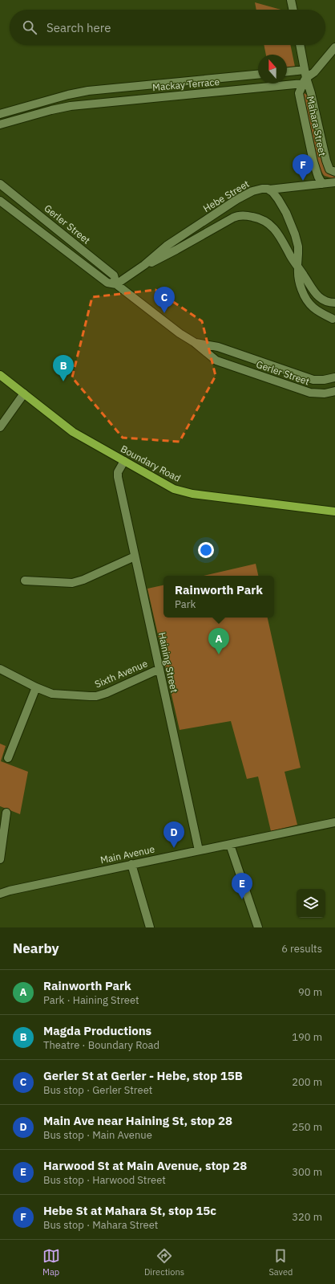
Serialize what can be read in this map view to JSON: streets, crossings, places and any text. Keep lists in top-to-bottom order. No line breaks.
{"streets":{"main road":["Boundary Road"],"street":["Mackay Terrace","Mahara Street","Hebe Street","Gerler Street","Haining Street","Sixth Avenue","Main Avenue"]},"crossings":[["Mackay Terrace","Mahara Street"],["Hebe Street","Gerler Street"],["Boundary Road","Haining Street"],["Haining Street","Sixth Avenue"],["Haining Street","Main Avenue"]],"north":"top","page":{"search":"Search here","pins":["F","C","B","A","D","E"],"popup":["Rainworth Park","Park"],"heading":["Nearby","6 results"],"list":[{"mark":"A","name":"Rainworth Park","note":"Park · Haining Street","value":"90 m"},{"mark":"B","name":"Magda Productions","note":"Theatre · Boundary Road","value":"190 m"},{"mark":"C","name":"Gerler St at Gerler - Hebe, stop 15B","note":"Bus stop · Gerler Street","value":"200 m"},{"mark":"D","name":"Main Ave near Haining St, stop 28","note":"Bus stop · Main Avenue","value":"250 m"},{"mark":"E","name":"Harwood St at Main Avenue, stop 28","note":"Bus stop · Harwood Street","value":"300 m"},{"mark":"F","name":"Hebe St at Mahara St, stop 15c","note":"Bus stop · Mahara Street","value":"320 m"}],"nav":["Map","Directions","Saved"]}}
